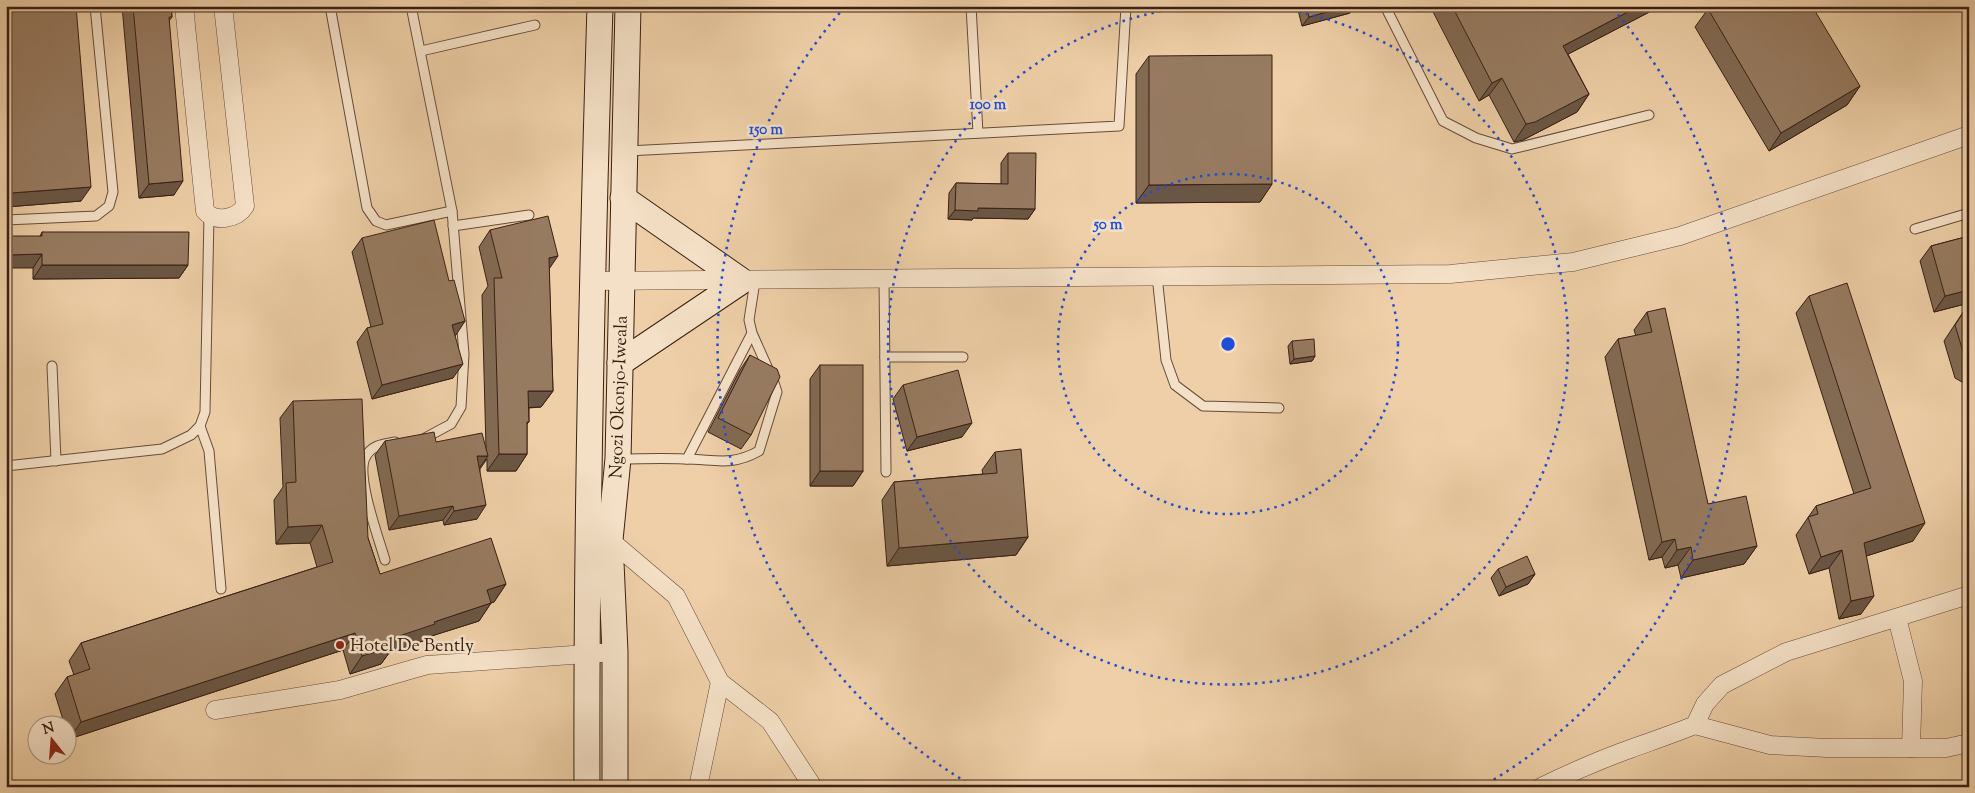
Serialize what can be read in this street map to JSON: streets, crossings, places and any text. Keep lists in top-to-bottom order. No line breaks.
{"streets":{"street":["Ngozi Okonjo-Iweala"]},"places":["Hotel De Bently"],"north":"top","rings":["100 m","150 m","50 m"]}
